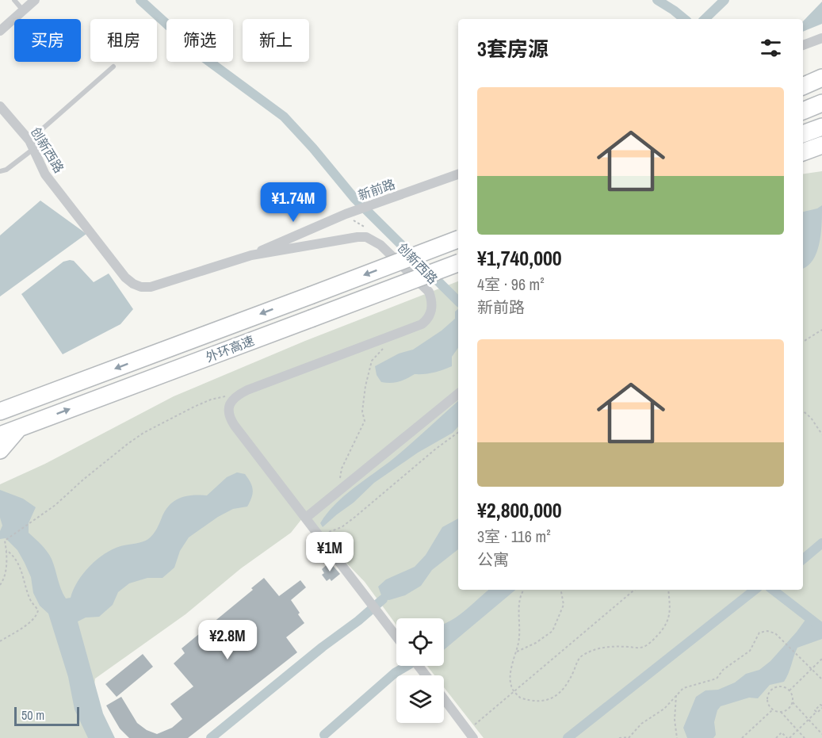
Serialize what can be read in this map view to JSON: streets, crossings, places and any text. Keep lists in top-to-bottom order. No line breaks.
{"streets":{"highway":["外环高速"],"street":["创新西路","新前路"]},"crossings":[["创新西路","新前路"]],"scale_bar":"50 m","page":{"chip":["买房","租房","筛选","新上"],"heading":"3套房源","list":[{"name":"¥1,740,000","note":"4室 · 96 m² · 新前路"},{"name":"¥2,800,000","note":"3室 · 116 m² · 公寓"}],"price":["¥1.74M","¥1M","¥2.8M"],"scale":"50 m"}}
